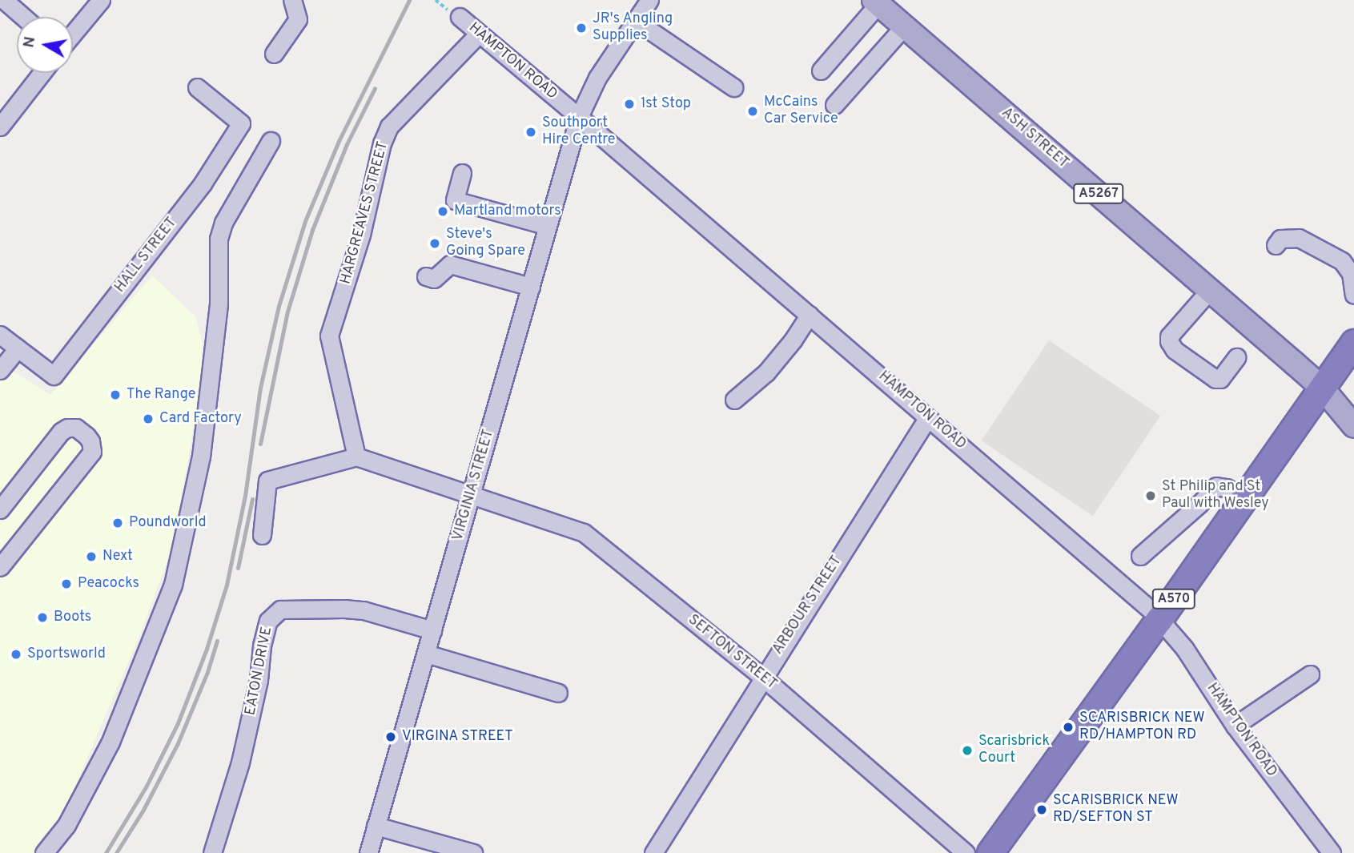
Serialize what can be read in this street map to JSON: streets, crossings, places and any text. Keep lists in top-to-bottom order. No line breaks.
{"streets":{"highway":["A570"],"main road":["ASH STREET","A5267"],"street":["HAMPTON ROAD","HARGREAVES STREET","HALL STREET","VIRGINIA STREET","ARBOUR STREET","SEFTON STREET","EATON DRIVE"]},"crossings":[["HAMPTON ROAD","HARGREAVES STREET"],["HAMPTON ROAD","VIRGINIA STREET"],["HAMPTON ROAD","A570"],["HAMPTON ROAD","ARBOUR STREET"],["ASH STREET","A5267"],["ASH STREET","A570"],["A5267","A570"],["HARGREAVES STREET","SEFTON STREET"],["VIRGINIA STREET","SEFTON STREET"],["VIRGINIA STREET","EATON DRIVE"],["ARBOUR STREET","SEFTON STREET"]],"places":["JR's Angling Supplies","1st Stop","McCains Car Service","Southport Hire Centre","Martland motors","Steve's Going Spare","The Range","Card Factory","St Philip and St Paul with Wesley","Poundworld","Next","Peacocks","Boots","Sportsworld","SCARISBRICK NEW RD/HAMPTON RD","VIRGINA STREET","Scarisbrick Court","SCARISBRICK NEW RD/SEFTON ST"],"north":"left"}
